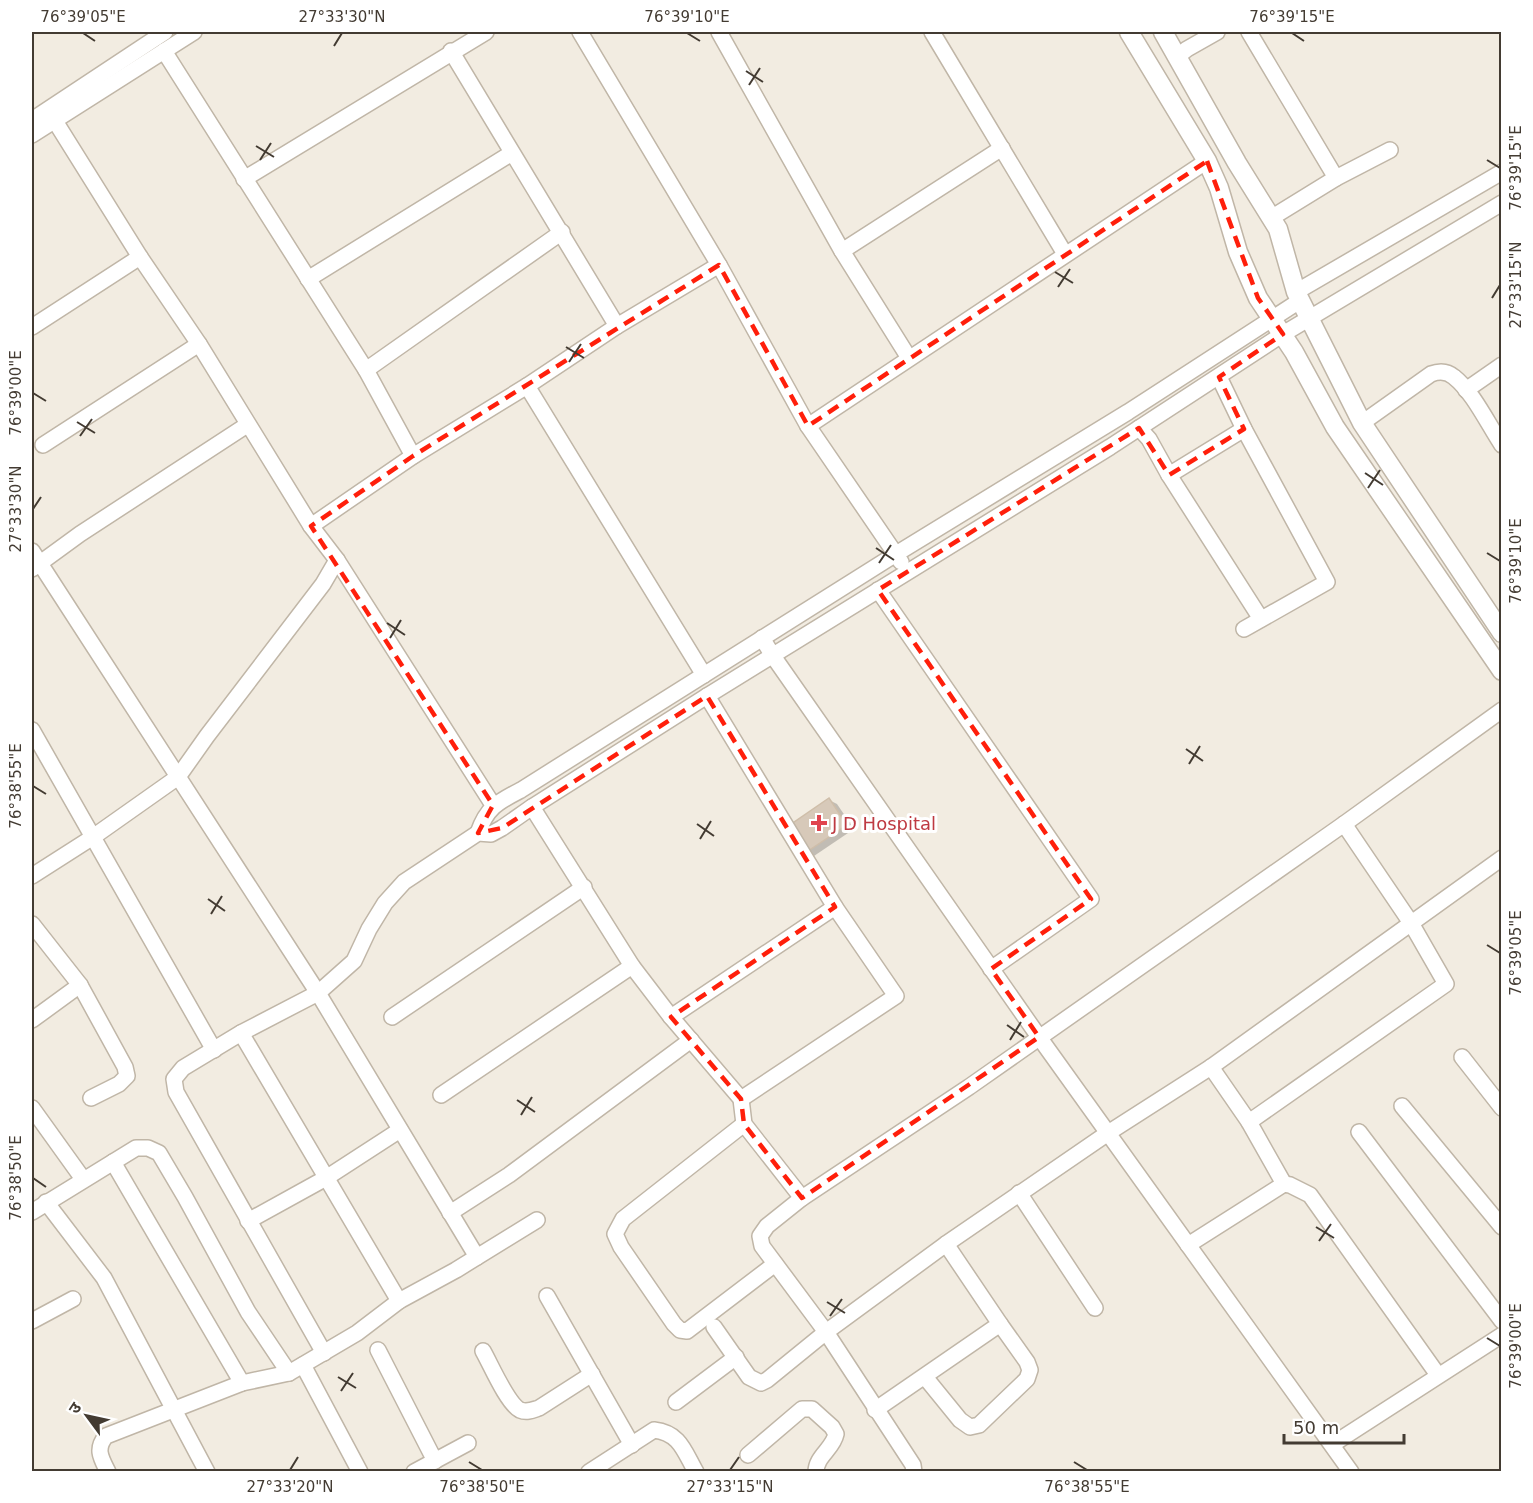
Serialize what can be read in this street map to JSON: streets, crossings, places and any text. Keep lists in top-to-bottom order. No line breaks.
{"places":{"health":["J D Hospital"]},"scale_bar":"50 m","north":"top left","coordinates":["76°39'05\"E","27°33'30\"N","76°39'10\"E","76°39'15\"E","27°33'15\"N","76°39'00\"E","76°38'55\"E","76°38'50\"E","27°33'20\"N"]}
